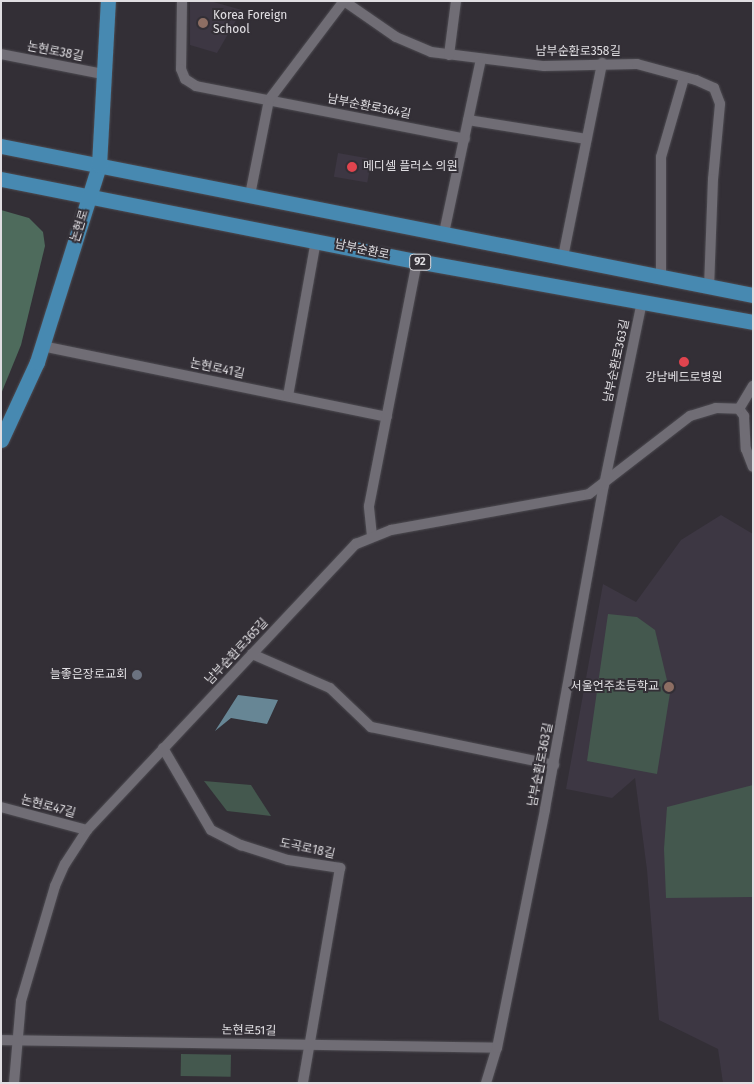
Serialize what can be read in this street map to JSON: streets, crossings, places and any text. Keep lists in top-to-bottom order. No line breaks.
{"streets":{"main road":["논현로","남부순환로","92"],"street":["논현로38길","남부순환로358길","남부순환로364길","남부순환로363길","논현로41길","남부순환로365길","논현로47길","도곡로18길","논현로51길"]},"crossings":[["논현로38길","논현로"],["논현로","남부순환로"],["논현로","논현로41길"],["남부순환로","남부순환로363길"],["남부순환로363길","논현로51길"],["남부순환로365길","논현로47길"],["남부순환로365길","도곡로18길"],["남부순환로365길","논현로51길"],["도곡로18길","논현로51길"]],"places":["Korea Foreign School","메디셀 플러스 의원","강남베드로병원","늘좋은장로교회","서울언주초등학교"]}
